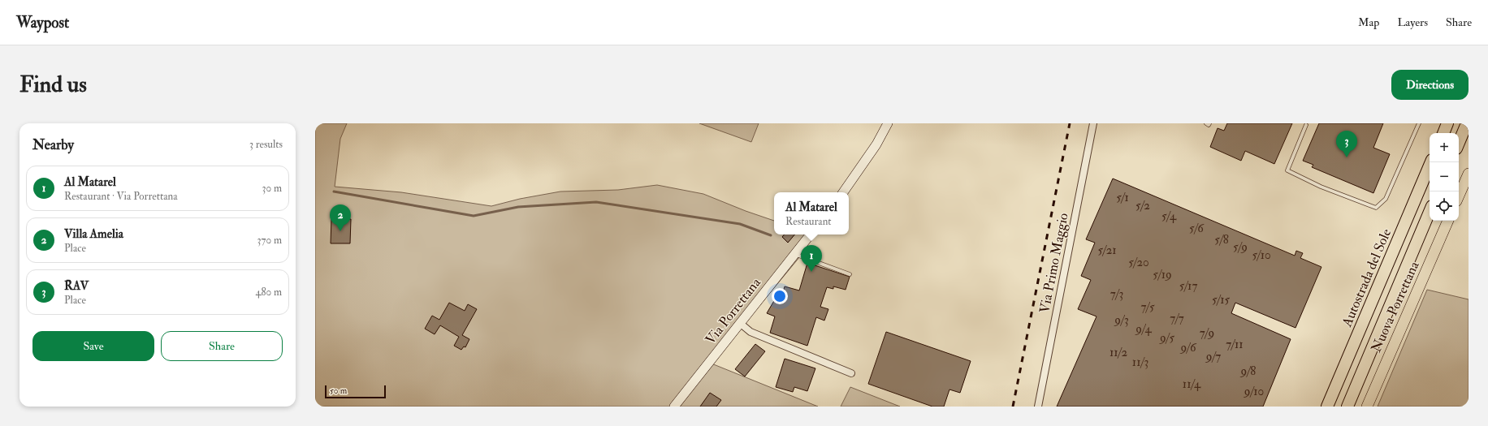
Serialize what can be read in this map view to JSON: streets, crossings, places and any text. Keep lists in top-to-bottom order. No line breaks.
{"streets":{"highway":["Autostrada del Sole","Nuova Porrettana"],"main road":["Via Porrettana"],"street":["Via Primo Maggio"]},"house_numbers":["5/1","5/2","5/4","5/6","5/8","5/9","5/21","5/10","5/20","5/19","5/17","7/3","5/15","7/5","7/7","9/3","9/4","7/9","9/5","7/11","9/6","11/2","9/7","11/3","9/8","11/4","9/10"],"scale_bar":"50 m","page":{"header":"Waypost","nav":["Map","Layers","Share"],"buttons":["Directions",["Save","Share"]],"title":"Find us","heading":["Nearby","3 results"],"pins":["3","2","1"],"map_buttons":["+","−"],"list":[{"mark":"1","name":"Al Matarel","note":"Restaurant · Via Porrettana","value":"30 m"},{"mark":"2","name":"Villa Amelia","note":"Place","value":"370 m"},{"mark":"3","name":"RAV","note":"Place","value":"480 m"}],"popup":["Al Matarel","Restaurant"],"scale":"50 m"}}
